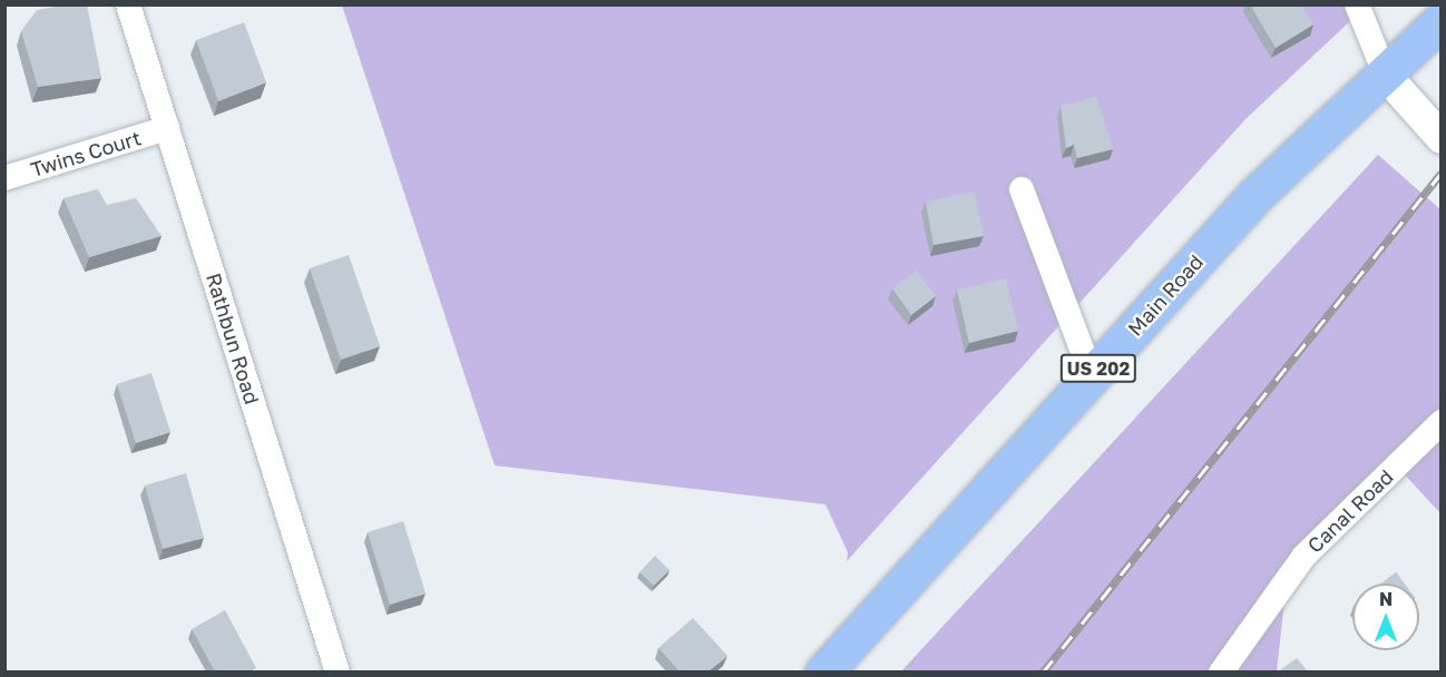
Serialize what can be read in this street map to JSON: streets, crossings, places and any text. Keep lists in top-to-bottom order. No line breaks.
{"streets":{"main road":["Main Road","US 202"],"street":["Twins Court","Rathbun Road","Canal Road"]},"crossings":[["Twins Court","Rathbun Road"]],"north":"top"}
